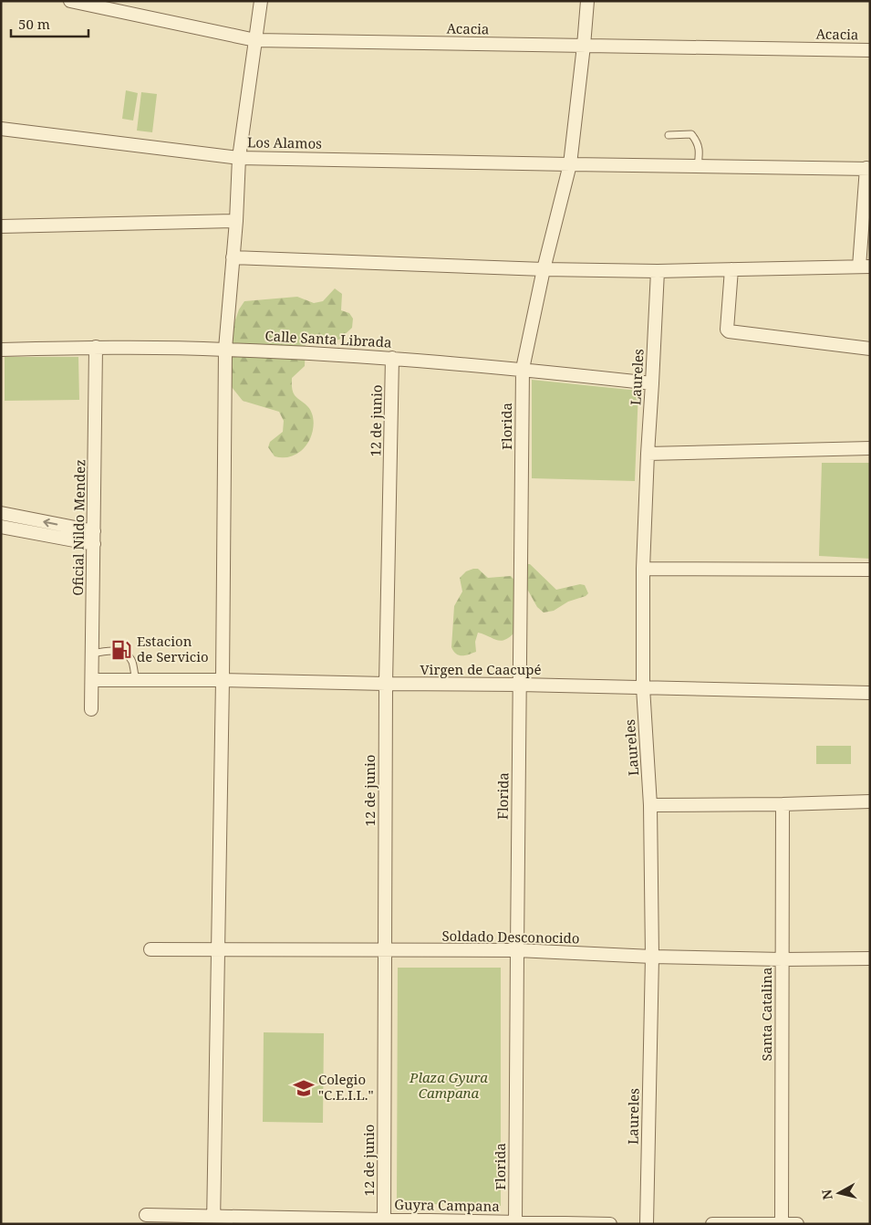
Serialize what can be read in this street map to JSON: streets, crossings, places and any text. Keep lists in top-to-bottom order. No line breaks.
{"streets":{"street":["Acacia","Los Alamos","Calle Santa Librada","Laureles","12 de junio","Florida","Oficial Nildo Mendez","Virgen de Caacupé","Soldado Desconocido","Santa Catalina","Guyra Campana"]},"crossings":[["Acacia","Florida"],["Los Alamos","Florida"],["Calle Santa Librada","Laureles"],["Calle Santa Librada","12 de junio"],["Calle Santa Librada","Florida"],["Calle Santa Librada","Oficial Nildo Mendez"],["Laureles","Virgen de Caacupé"],["Laureles","Soldado Desconocido"],["12 de junio","Virgen de Caacupé"],["12 de junio","Soldado Desconocido"],["12 de junio","Guyra Campana"],["Florida","Virgen de Caacupé"],["Florida","Soldado Desconocido"],["Florida","Guyra Campana"],["Oficial Nildo Mendez","Virgen de Caacupé"],["Soldado Desconocido","Santa Catalina"]],"parks":["Plaza Gyura Campana"],"places":{"fuel station":["Estacion de Servicio"],"school or university":["Colegio \"C.E.I.L.\""]},"scale_bar":"50 m","north":"left"}
